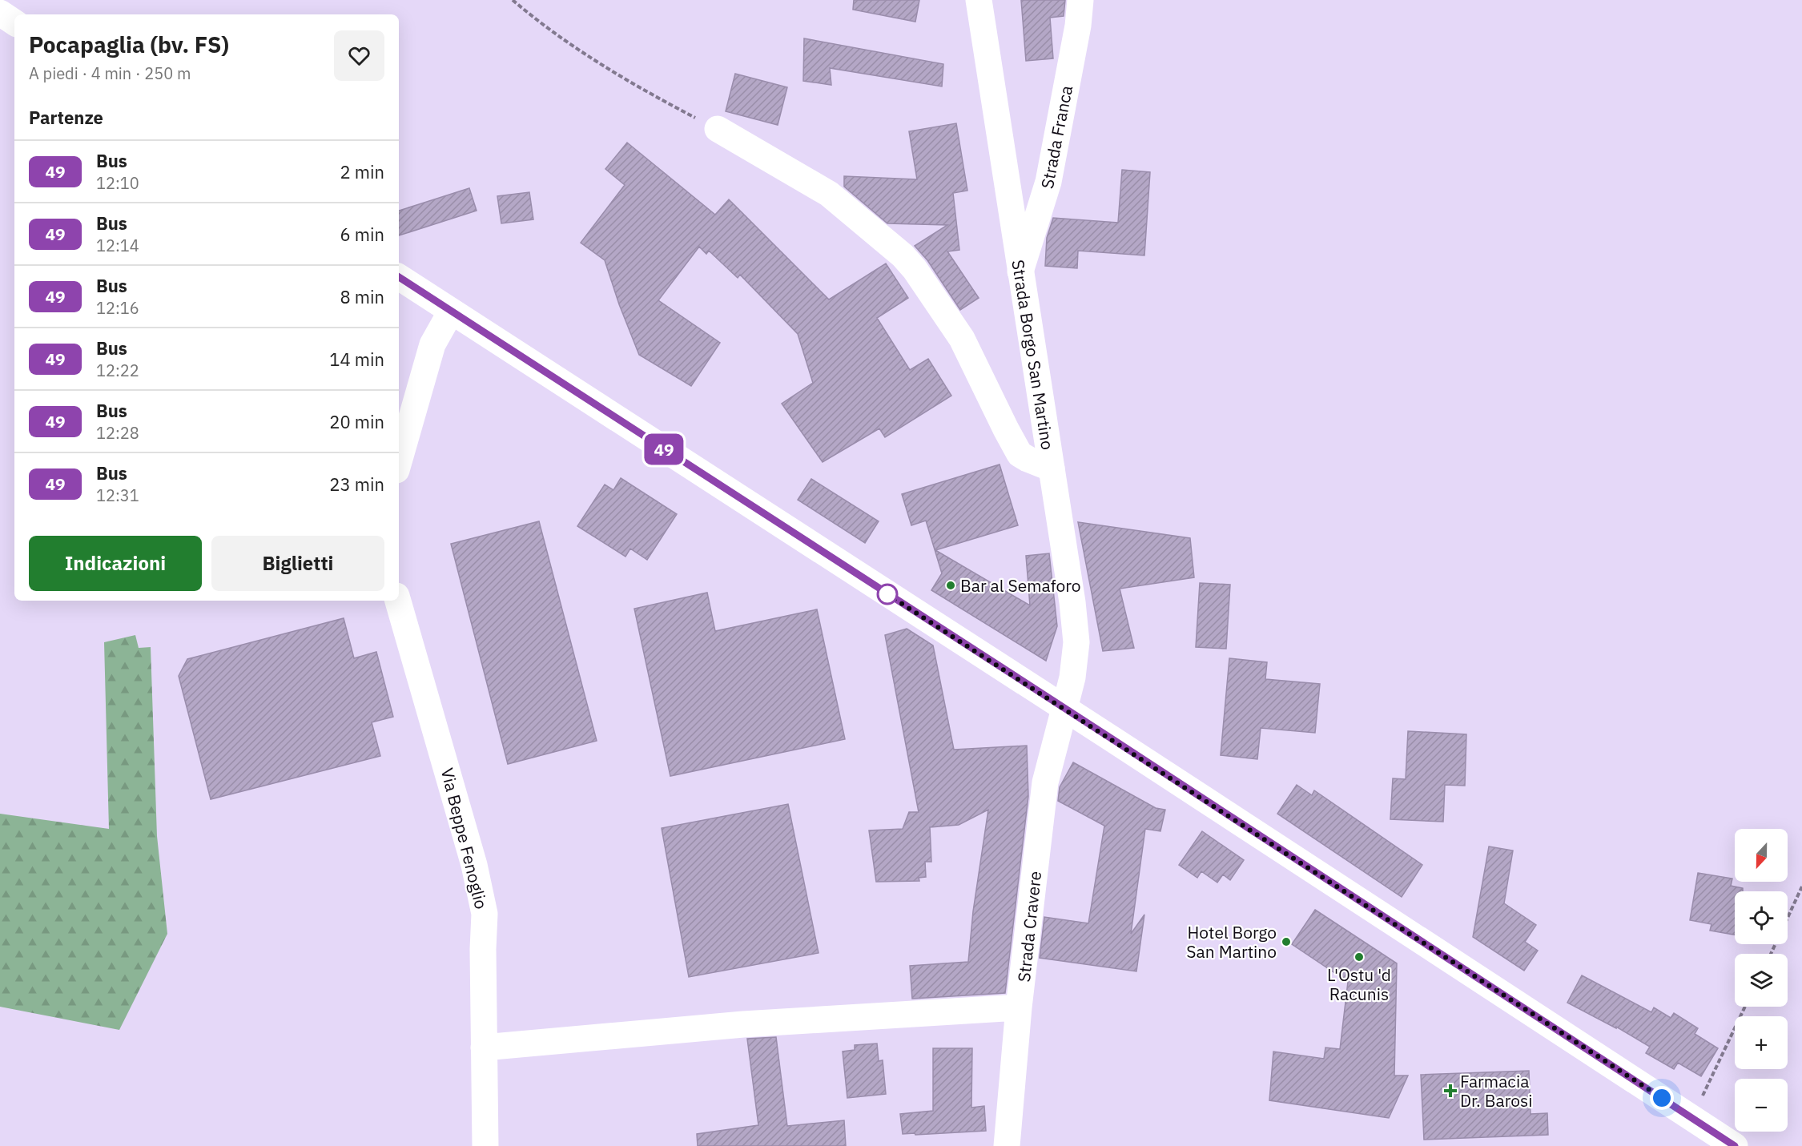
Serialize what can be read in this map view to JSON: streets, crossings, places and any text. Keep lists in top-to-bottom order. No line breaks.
{"streets":{"main road":["Strada Franca","Strada Borgo San Martino","Via Beppe Fenoglio","Strada Cravere"]},"crossings":[["Strada Franca","Strada Borgo San Martino"],["Strada Borgo San Martino","Strada Cravere"]],"places":{"other":["Bar al Semaforo","Hotel Borgo San Martino","L'Ostu 'd Racunis"],"health":["Farmacia Dr. Barosi"]},"lines":["bus line 49"],"north":"bottom","page":{"on_map":"49","heading":[["Pocapaglia (bv. FS)","A piedi · 4 min · 250 m"],"Partenze"],"list":[{"mark":"49","name":"Bus","note":"12:10","value":"2 min"},{"mark":"49","name":"Bus","note":"12:14","value":"6 min"},{"mark":"49","name":"Bus","note":"12:16","value":"8 min"},{"mark":"49","name":"Bus","note":"12:22","value":"14 min"},{"mark":"49","name":"Bus","note":"12:28","value":"20 min"},{"mark":"49","name":"Bus","note":"12:31","value":"23 min"}],"buttons":["Indicazioni","Biglietti"],"map_buttons":["+","−"]}}
